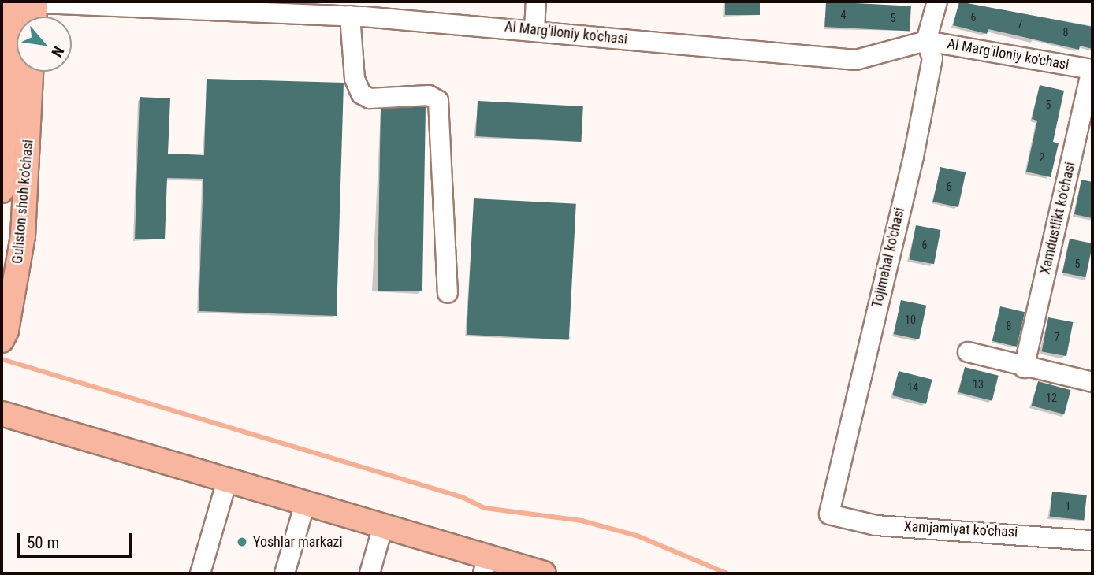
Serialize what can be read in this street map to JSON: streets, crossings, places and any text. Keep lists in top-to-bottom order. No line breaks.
{"streets":{"main road":["Guliston shoh ko'chasi"],"street":["Al Marg'iloniy ko'chasi","Xamdustlikt ko'chasi","Tojimahal ko'chasi","Xamjamiyat ko'chasi"]},"crossings":[["Al Marg'iloniy ko'chasi","Guliston shoh ko'chasi"],["Al Marg'iloniy ko'chasi","Xamdustlikt ko'chasi"],["Al Marg'iloniy ko'chasi","Tojimahal ko'chasi"],["Tojimahal ko'chasi","Xamjamiyat ko'chasi"]],"places":["Yoshlar markazi"],"house_numbers":["4","6","5","7","8","5","2","6","6","5","10","8","7","13","14","12","1"],"scale_bar":"50 m","north":"bottom right"}
